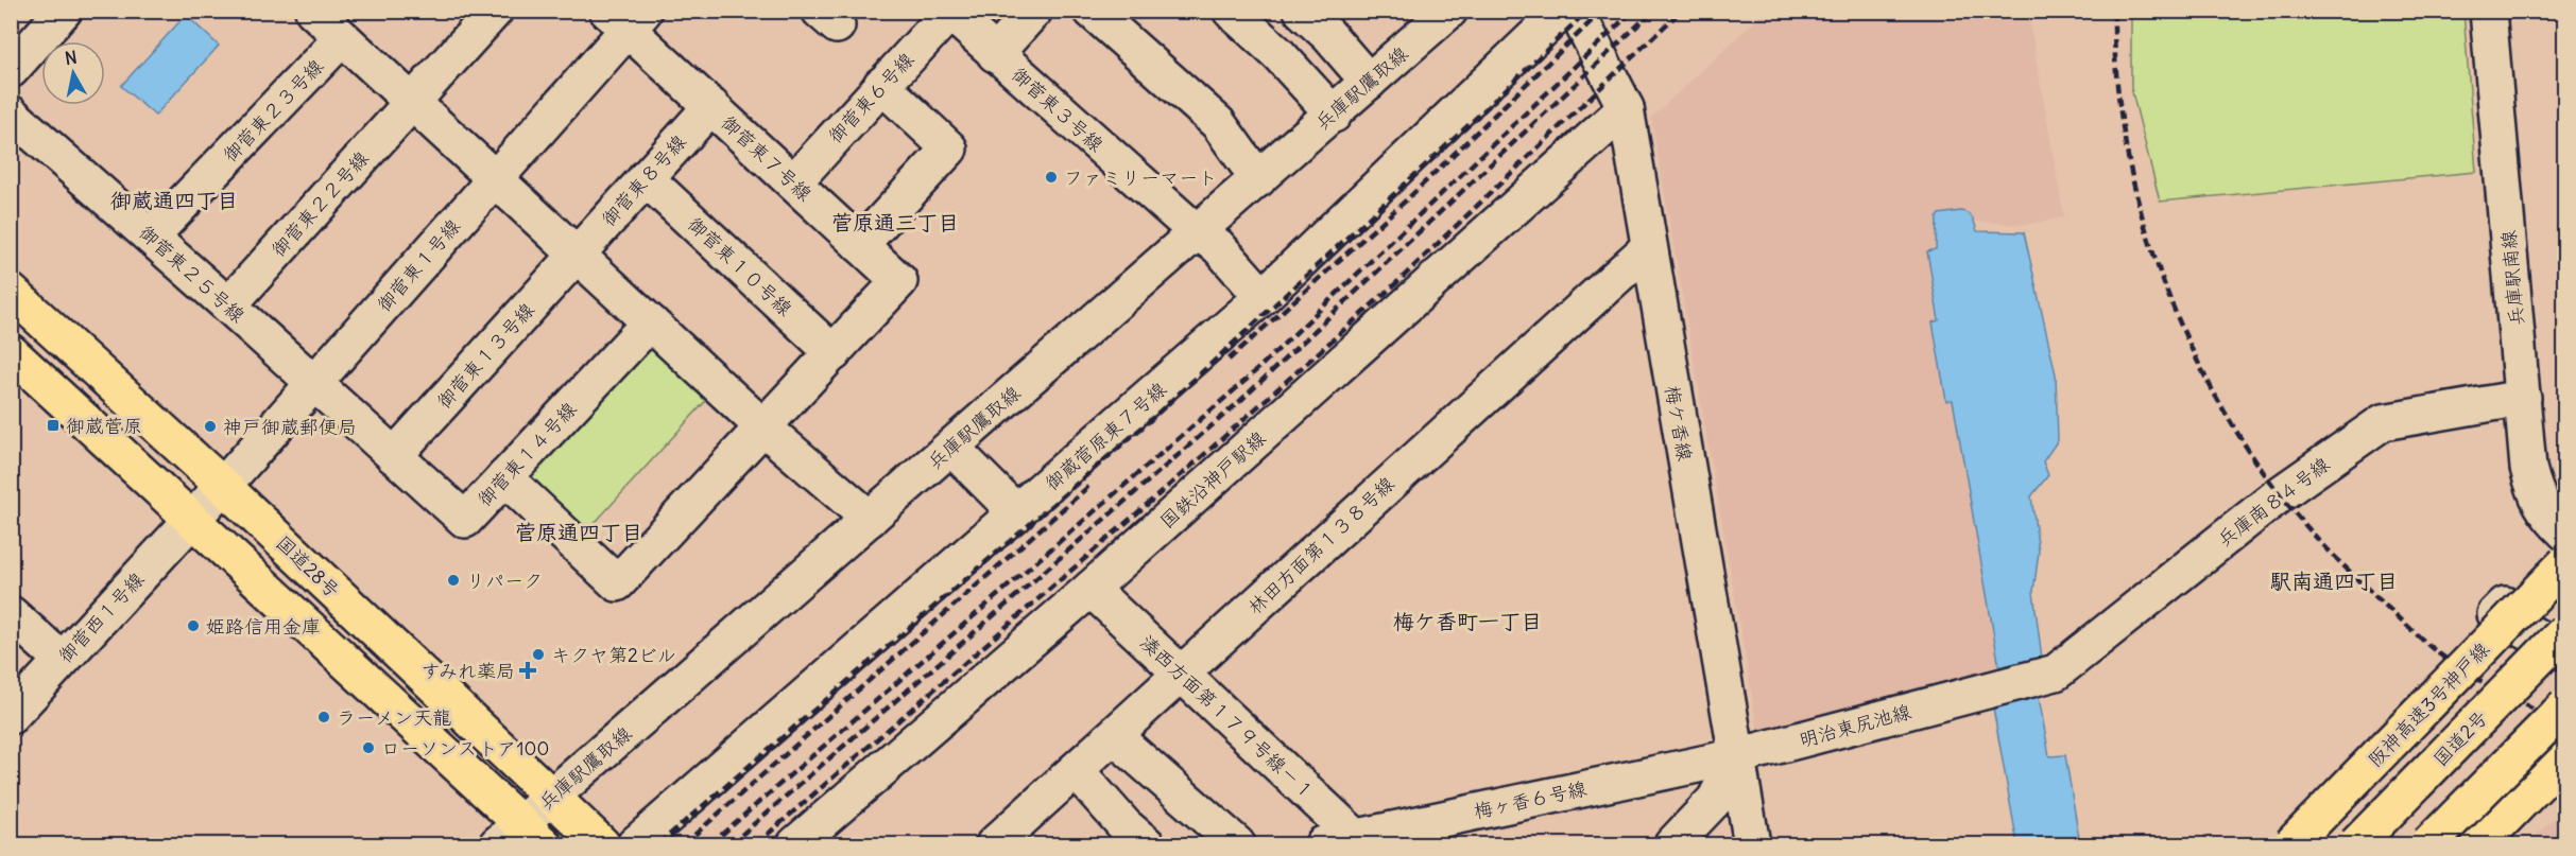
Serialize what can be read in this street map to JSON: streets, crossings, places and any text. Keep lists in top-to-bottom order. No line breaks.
{"streets":{"highway":["国道28号","阪神高速3号神戸線","国道2号"],"street":["兵庫駅鷹取線","御菅東６号線","御菅東３号線","御菅東２３号線","御菅東７号線","御菅東８号線","御菅東２２号線","御菅東１号線","御菅東１０号線","御菅東２５号線","兵庫駅南線","御菅東１３号線","梅ケ香線","御蔵菅原東７号線","御菅東１４号線","国鉄沿神戸駅線","兵庫南８４号線","林田方面第１３８号線","御菅西１号線","湊西方面第１７９号線－１","明治東尻池線","梅ヶ香６号線"]},"crossings":[["兵庫駅鷹取線","御菅東３号線"],["兵庫駅鷹取線","国道28号"],["御菅東６号線","御菅東３号線"],["御菅東６号線","御菅東７号線"],["御菅東３号線","御蔵菅原東７号線"],["御菅東２３号線","御菅東２５号線"],["御菅東７号線","御菅東８号線"],["御菅東７号線","御菅東１号線"],["御菅東７号線","御菅東１０号線"],["御菅東７号線","御菅東１４号線"],["御菅東８号線","御菅東１０号線"],["御菅東８号線","御菅東１３号線"],["御菅東２２号線","御菅東２５号線"],["御菅東１号線","御菅東２５号線"],["御菅東１号線","御菅東１４号線"],["御菅東１号線","国道28号"],["御菅東１号線","御菅西１号線"],["御菅東２５号線","御菅東１４号線"],["兵庫駅南線","兵庫南８４号線"],["御菅東１３号線","御菅東１４号線"],["梅ケ香線","国鉄沿神戸駅線"],["梅ケ香線","林田方面第１３８号線"],["梅ケ香線","明治東尻池線"],["梅ケ香線","梅ヶ香６号線"],["国鉄沿神戸駅線","湊西方面第１７９号線－１"],["兵庫南８４号線","明治東尻池線"],["林田方面第１３８号線","湊西方面第１７９号線－１"],["湊西方面第１７９号線－１","梅ヶ香６号線"],["明治東尻池線","梅ヶ香６号線"]],"districts":["御蔵通四丁目","菅原通三丁目","菅原通四丁目","駅南通四丁目","梅ケ香町一丁目"],"places":{"other":["ファミリーマート","神戸御蔵郵便局","リパーク","姫路信用金庫","キクヤ第2ビル","ラーメン天龍","ローソンストア100"],"transit":["御蔵菅原"],"health":["すみれ薬局"]},"north":"top"}
